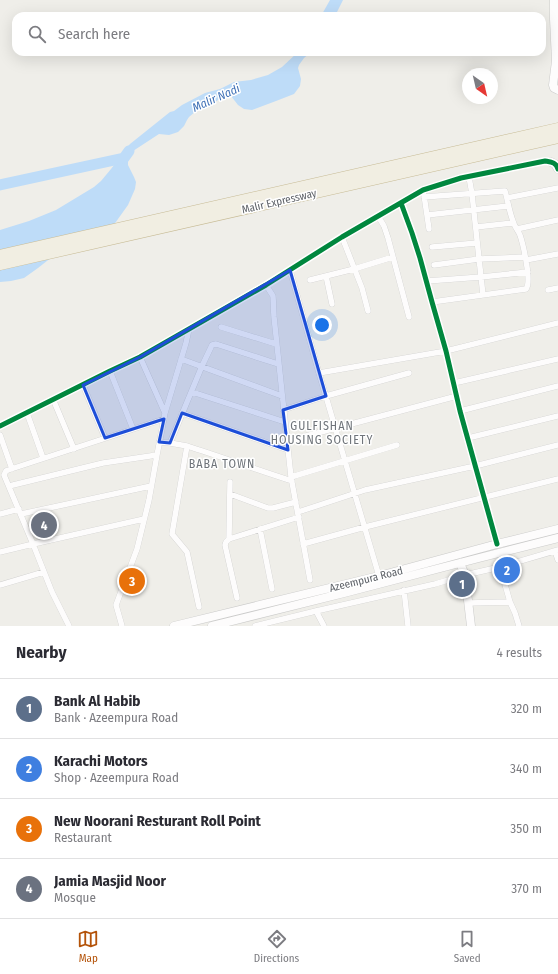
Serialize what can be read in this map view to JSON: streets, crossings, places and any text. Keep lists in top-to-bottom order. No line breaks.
{"streets":{"highway":["Malir Expressway"],"main road":["Azeempura Road"]},"districts":["GULFISHAN HOUSING SOCIETY","BABA TOWN"],"water":["Malir Nadi"],"north":"bottom right","page":{"search":"Search here","pins":["4","2","3","1"],"heading":["Nearby","4 results"],"list":[{"mark":"1","name":"Bank Al Habib","note":"Bank · Azeempura Road","value":"320 m"},{"mark":"2","name":"Karachi Motors","note":"Shop · Azeempura Road","value":"340 m"},{"mark":"3","name":"New Noorani Resturant Roll Point","note":"Restaurant","value":"350 m"},{"mark":"4","name":"Jamia Masjid Noor","note":"Mosque","value":"370 m"}],"nav":["Map","Directions","Saved"]}}
